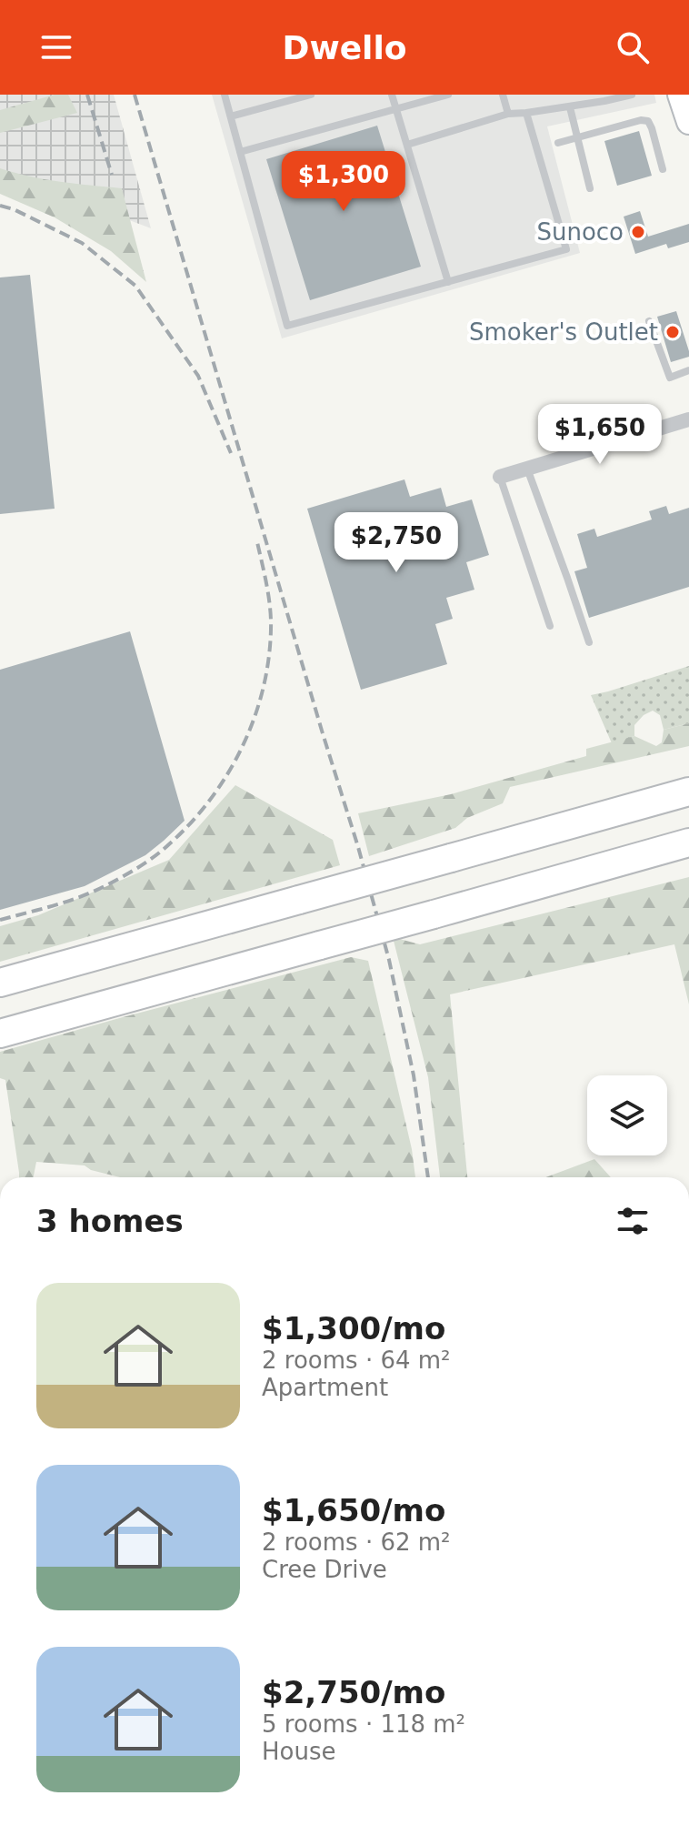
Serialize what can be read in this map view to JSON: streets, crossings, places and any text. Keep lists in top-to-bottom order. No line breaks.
{"places":["Sunoco","Smoker's Outlet"],"page":{"header":"Dwello","price":["$1,300","$1,650","$2,750"],"heading":"3 homes","list":[{"name":"$1,300/mo","note":"2 rooms · 64 m² · Apartment"},{"name":"$1,650/mo","note":"2 rooms · 62 m² · Cree Drive"},{"name":"$2,750/mo","note":"5 rooms · 118 m² · House"}]}}
